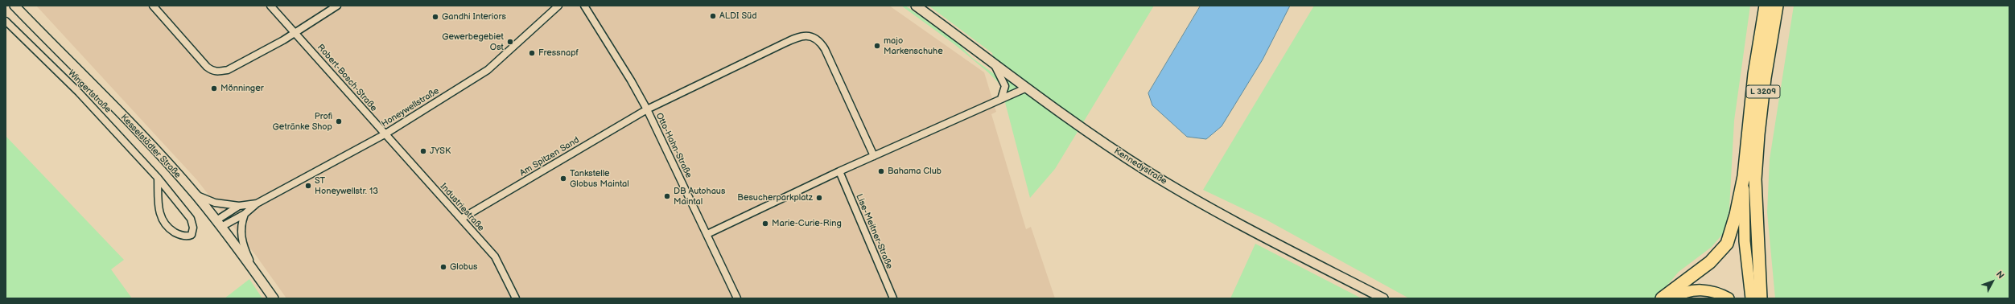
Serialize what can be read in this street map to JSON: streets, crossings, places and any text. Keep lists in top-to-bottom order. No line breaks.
{"streets":{"highway":["L 3209"],"main road":["Kesselstädter Straße","Kennedystraße"],"street":["Robert-Bosch-Straße","Wingertstraße","Honeywellstraße","Otto-Hahn-Straße","Am Spitzen Sand","Industriestraße","Lise-Meitner-Straße"]},"crossings":[["Robert-Bosch-Straße","Honeywellstraße"],["Robert-Bosch-Straße","Industriestraße"],["Honeywellstraße","Kesselstädter Straße"],["Honeywellstraße","Industriestraße"],["Otto-Hahn-Straße","Am Spitzen Sand"],["Am Spitzen Sand","Industriestraße"]],"places":["ALDI Süd","Gandhi Interiors","Gewerbegebiet Ost","majo Markenschuhe","Fressnapf","Mönninger","Profi Getränke Shop","JYSK","Bahama Club","Tankstelle Globus Maintal","ST Honeywellstr. 13","DB Autohaus Maintal","Besucherparkplatz","Marie-Curie-Ring","Globus"],"north":"top right"}
